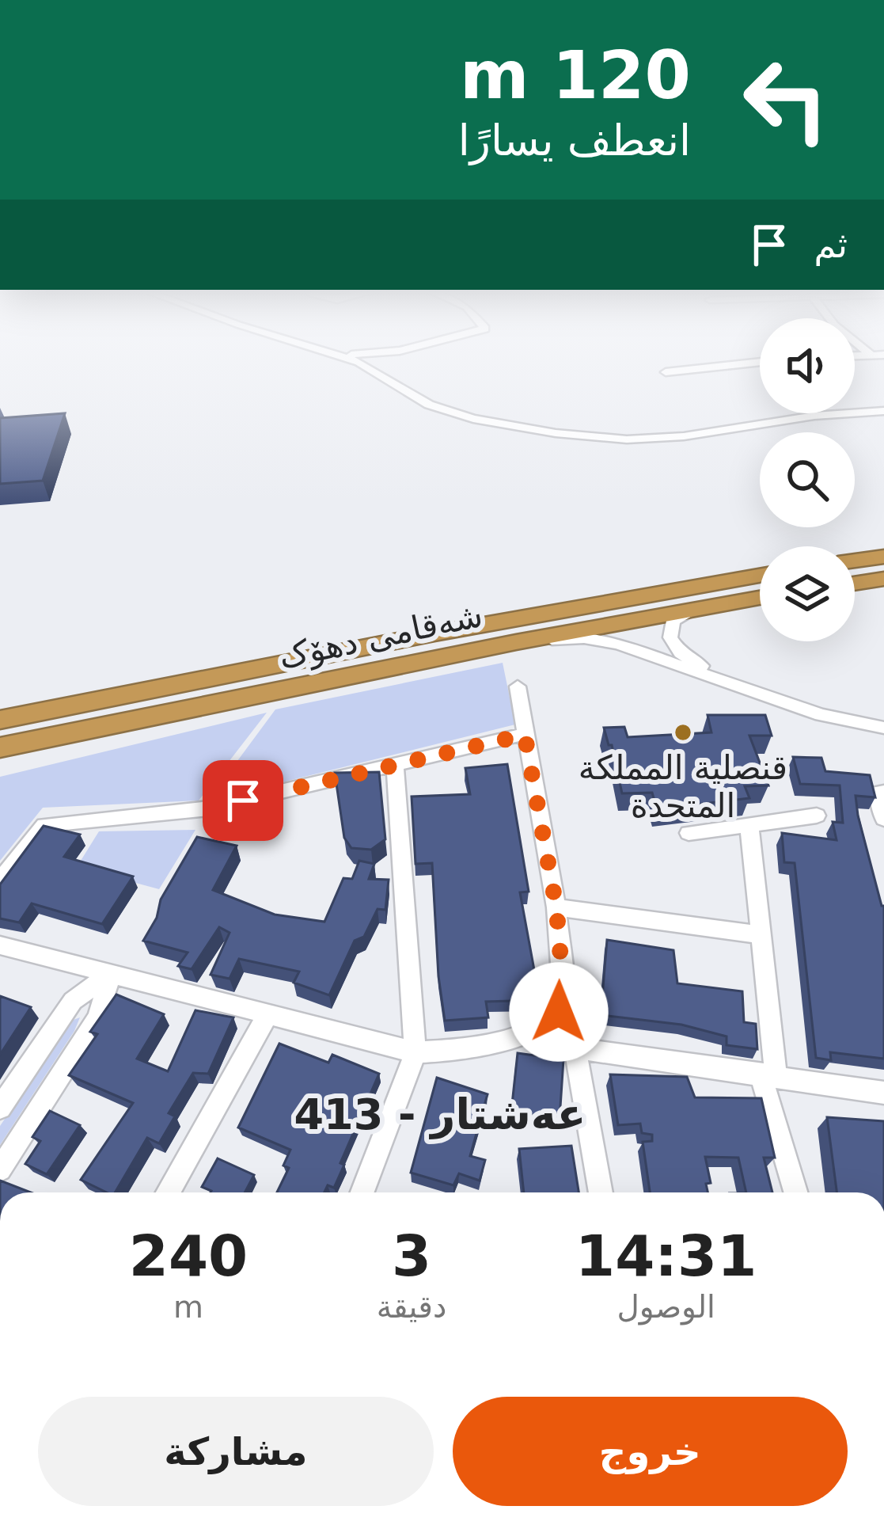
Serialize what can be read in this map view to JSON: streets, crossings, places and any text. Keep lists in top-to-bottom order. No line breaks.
{"streets":{"highway":["شەقامی دهۆک"]},"districts":["عه‌شتار - 413"],"places":["قنصلية المملكة المتحدة"],"page":{"turn":["120 m","انعطف يسارًا"],"then":"ثم","eta":["14:31","الوصول","3","دقيقة","240","m"],"buttons":["خروج","مشاركة"]}}
